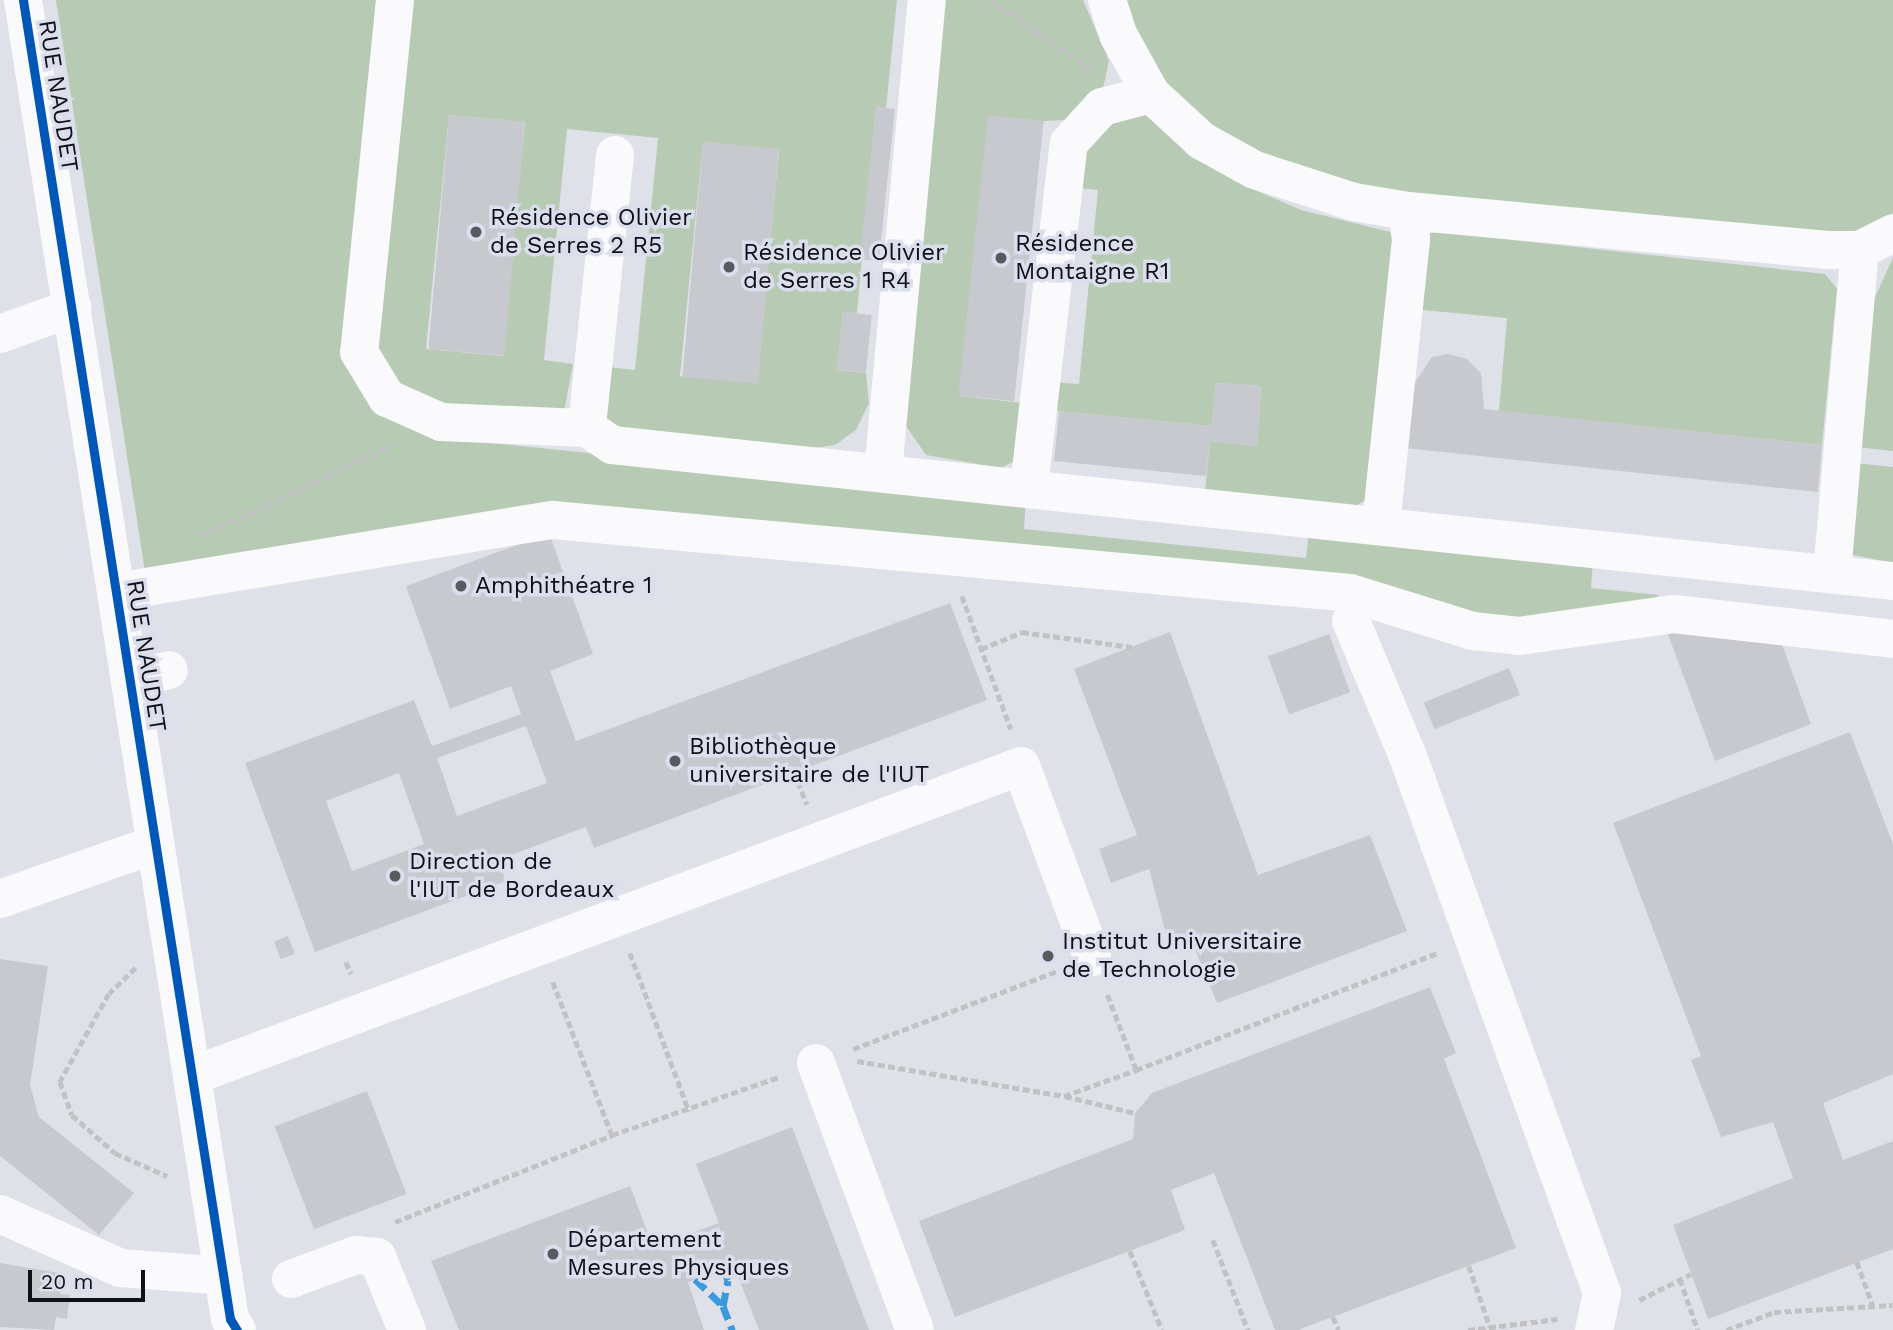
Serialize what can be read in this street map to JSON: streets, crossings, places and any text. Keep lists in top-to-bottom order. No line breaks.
{"streets":{"street":["RUE NAUDET"]},"places":["Résidence Olivier de Serres 2 R5","Résidence Montaigne R1","Résidence Olivier de Serres 1 R4","Amphithéatre 1","Bibliothèque universitaire de l'IUT","Direction de l'IUT de Bordeaux","Institut Universitaire de Technologie","Département Mesures Physiques"],"scale_bar":"20 m"}
